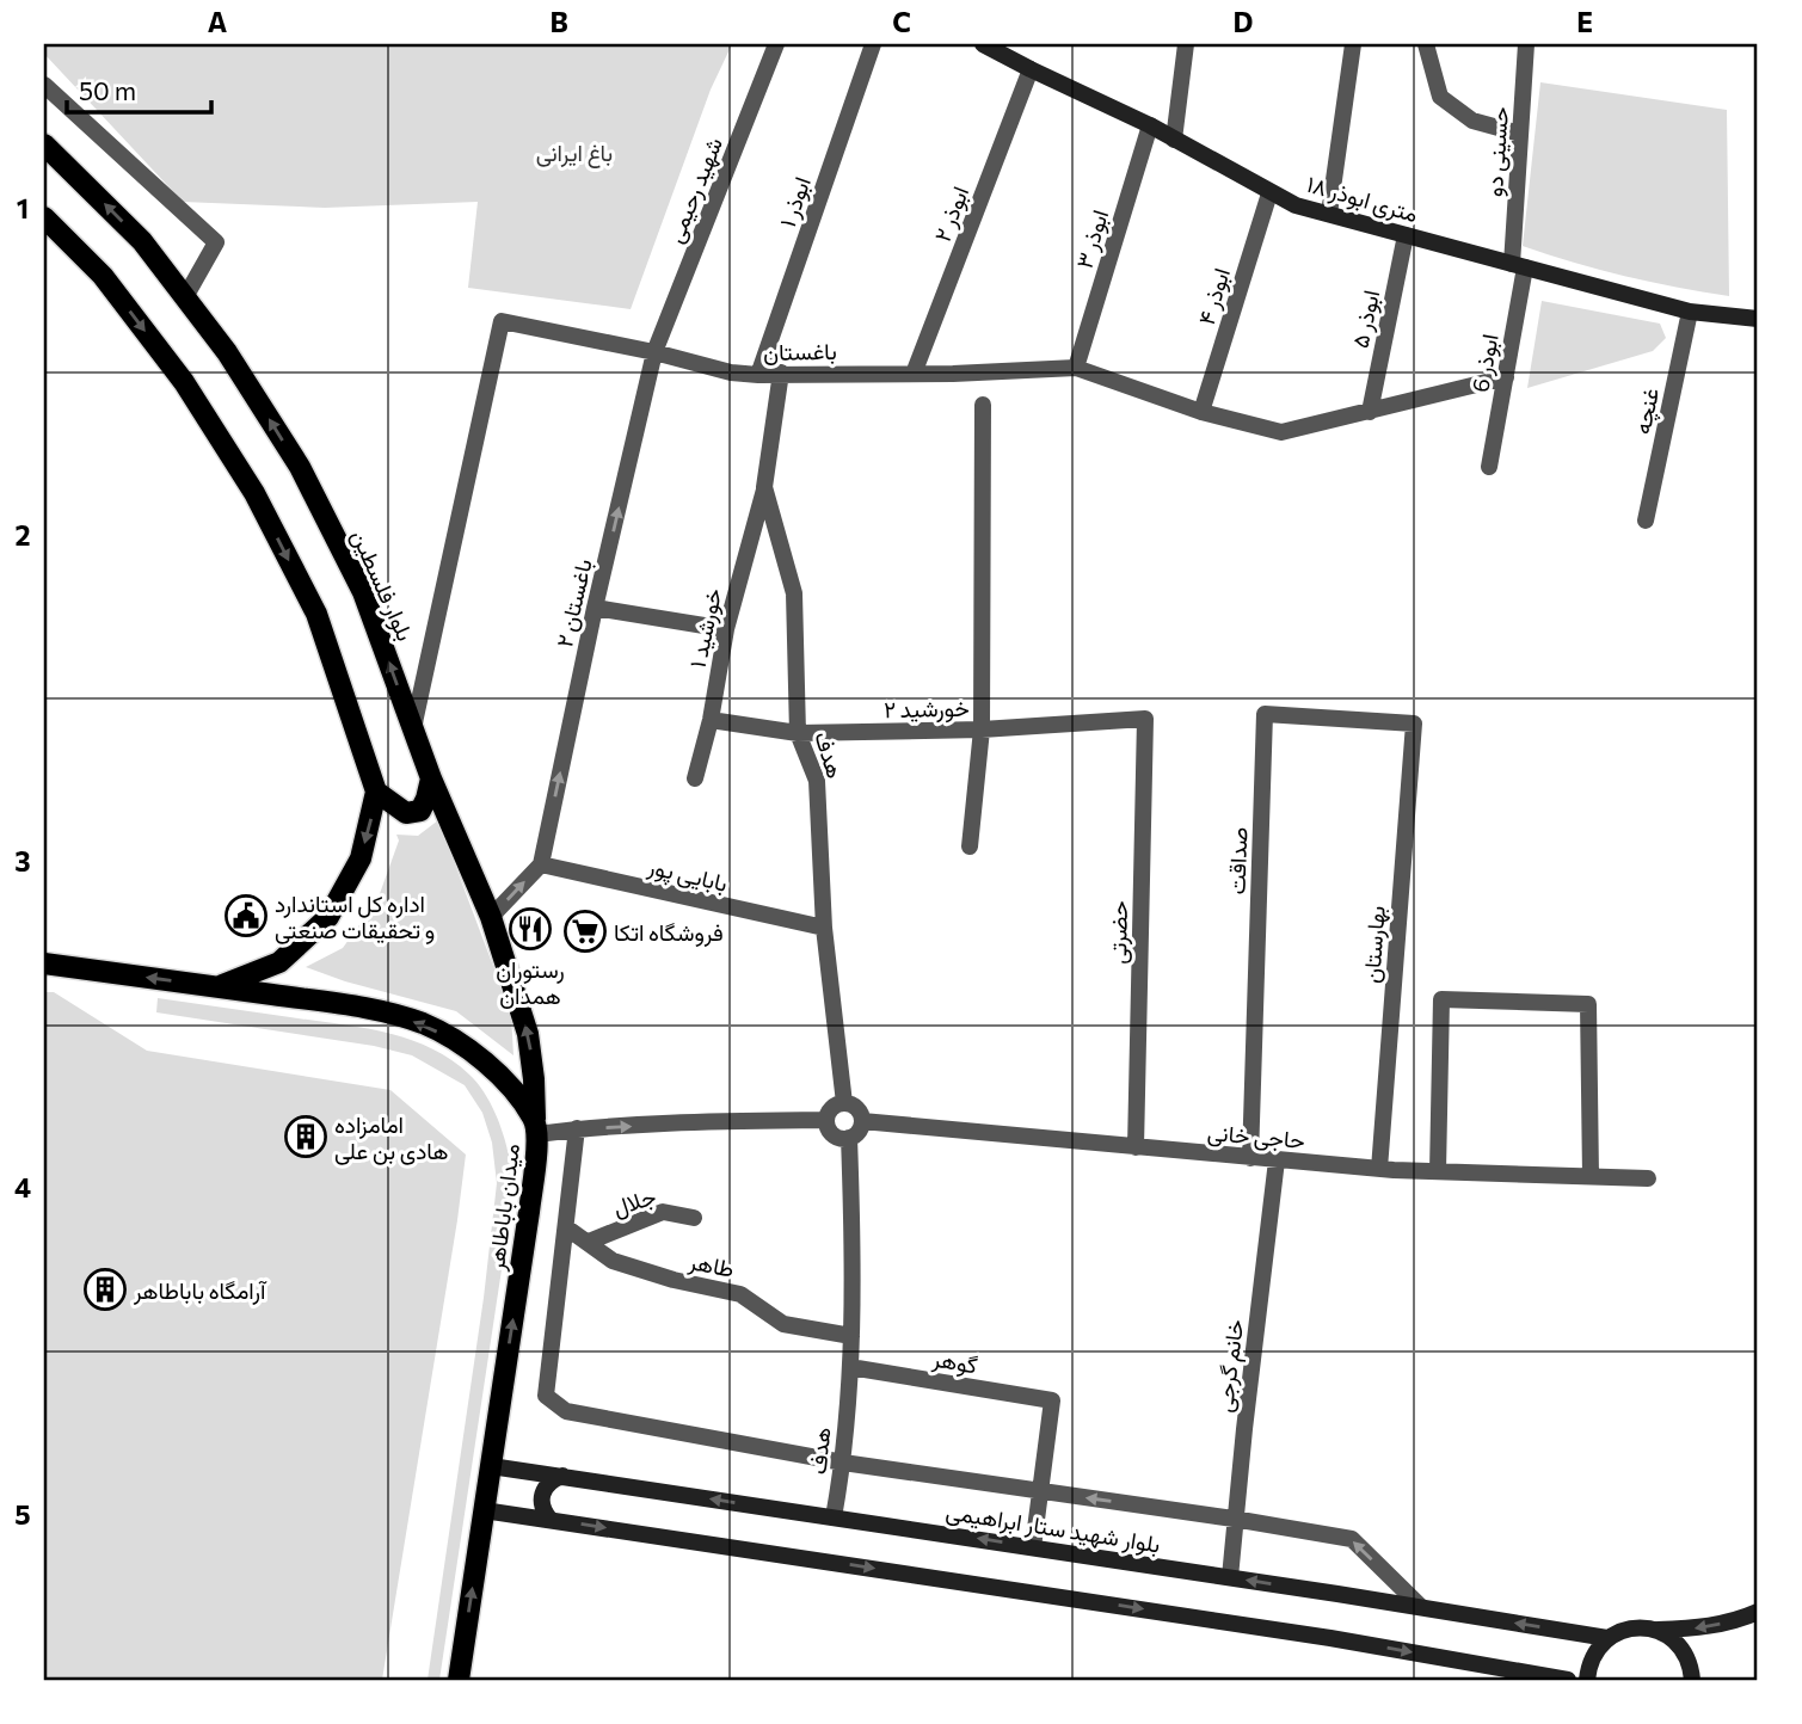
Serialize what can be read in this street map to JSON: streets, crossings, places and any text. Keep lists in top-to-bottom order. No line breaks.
{"streets":{"main road":["۱۸ متری ابوذر","بلوار فلسطین","میدان باباطاهر","بلوار شهید ستار ابراهیمی"],"street":["حسینی دو","شهید رحیمی","ابوذر ۱","ابوذر ۲","ابوذر ۳","ابوذر ۴","ابوذر ۵","باغستان","ابوذر 6","غنچه","باغستان ۲","خورشید ۱","خورشید ۲","هدف","صداقت","بابایی پور","حضرتی","بهارستان","حاجی خانی","جلال","طاهر","گوهر","خانم گرجی"]},"crossings":[["حسینی دو","۱۸ متری ابوذر"],["حسینی دو","ابوذر 6"],["شهید رحیمی","باغستان"],["شهید رحیمی","باغستان ۲"],["۱۸ متری ابوذر","ابوذر ۲"],["۱۸ متری ابوذر","ابوذر ۳"],["۱۸ متری ابوذر","ابوذر ۴"],["۱۸ متری ابوذر","ابوذر ۵"],["۱۸ متری ابوذر","ابوذر 6"],["۱۸ متری ابوذر","غنچه"],["ابوذر ۱","باغستان"],["ابوذر ۲","باغستان"],["ابوذر ۳","باغستان"],["ابوذر ۴","باغستان"],["ابوذر ۵","باغستان"],["باغستان","ابوذر 6"],["باغستان","بلوار فلسطین"],["باغستان","باغستان ۲"],["باغستان","هدف"],["بلوار فلسطین","میدان باباطاهر"],["باغستان ۲","بابایی پور"],["خورشید ۱","خورشید ۲"],["خورشید ۱","هدف"],["خورشید ۲","هدف"],["خورشید ۲","حضرتی"],["هدف","بابایی پور"],["هدف","حاجی خانی"],["هدف","طاهر"],["هدف","گوهر"],["هدف","بلوار شهید ستار ابراهیمی"],["صداقت","بهارستان"],["صداقت","حاجی خانی"],["حضرتی","حاجی خانی"],["بهارستان","حاجی خانی"],["حاجی خانی","خانم گرجی"],["جلال","طاهر"],["میدان باباطاهر","بلوار شهید ستار ابراهیمی"],["خانم گرجی","بلوار شهید ستار ابراهیمی"]],"one_way":["باغستان ۲"],"parks":["باغ ایرانی"],"places":{"public building":["اداره کل استاندارد و تحقیقات صنعتی"],"restaurant":["رستوران همدان"],"supermarket":["فروشگاه اتکا"],"building":["امامزاده هادی بن علی","آرامگاه باباطاهر"]},"scale_bar":"50 m","grid":{"columns":["A","B","C","D","E"],"rows":["1","2","3","4","5"]}}
